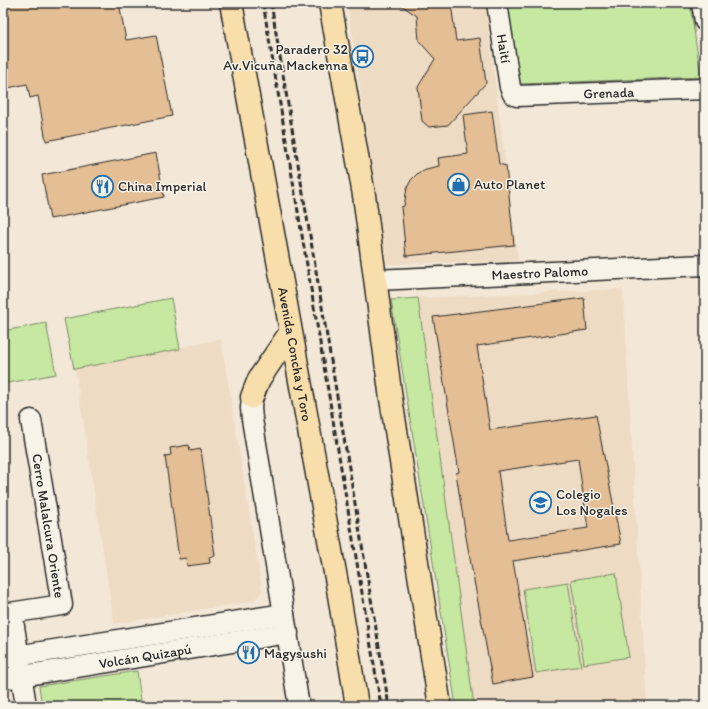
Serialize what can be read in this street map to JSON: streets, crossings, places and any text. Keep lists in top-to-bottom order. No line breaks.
{"streets":{"main road":["Avenida Concha y Toro"],"street":["Haití","Grenada","Maestro Palomo","Cerro Malalcura Oriente","Volcán Quizapú"]},"crossings":[["Haití","Grenada"]],"places":{"bus stop":["Paradero 32 Av.Vicuña Mackenna"],"shop":["Auto Planet"],"restaurant":["China Imperial","Magysushi"],"school or university":["Colegio Los Nogales"]}}
